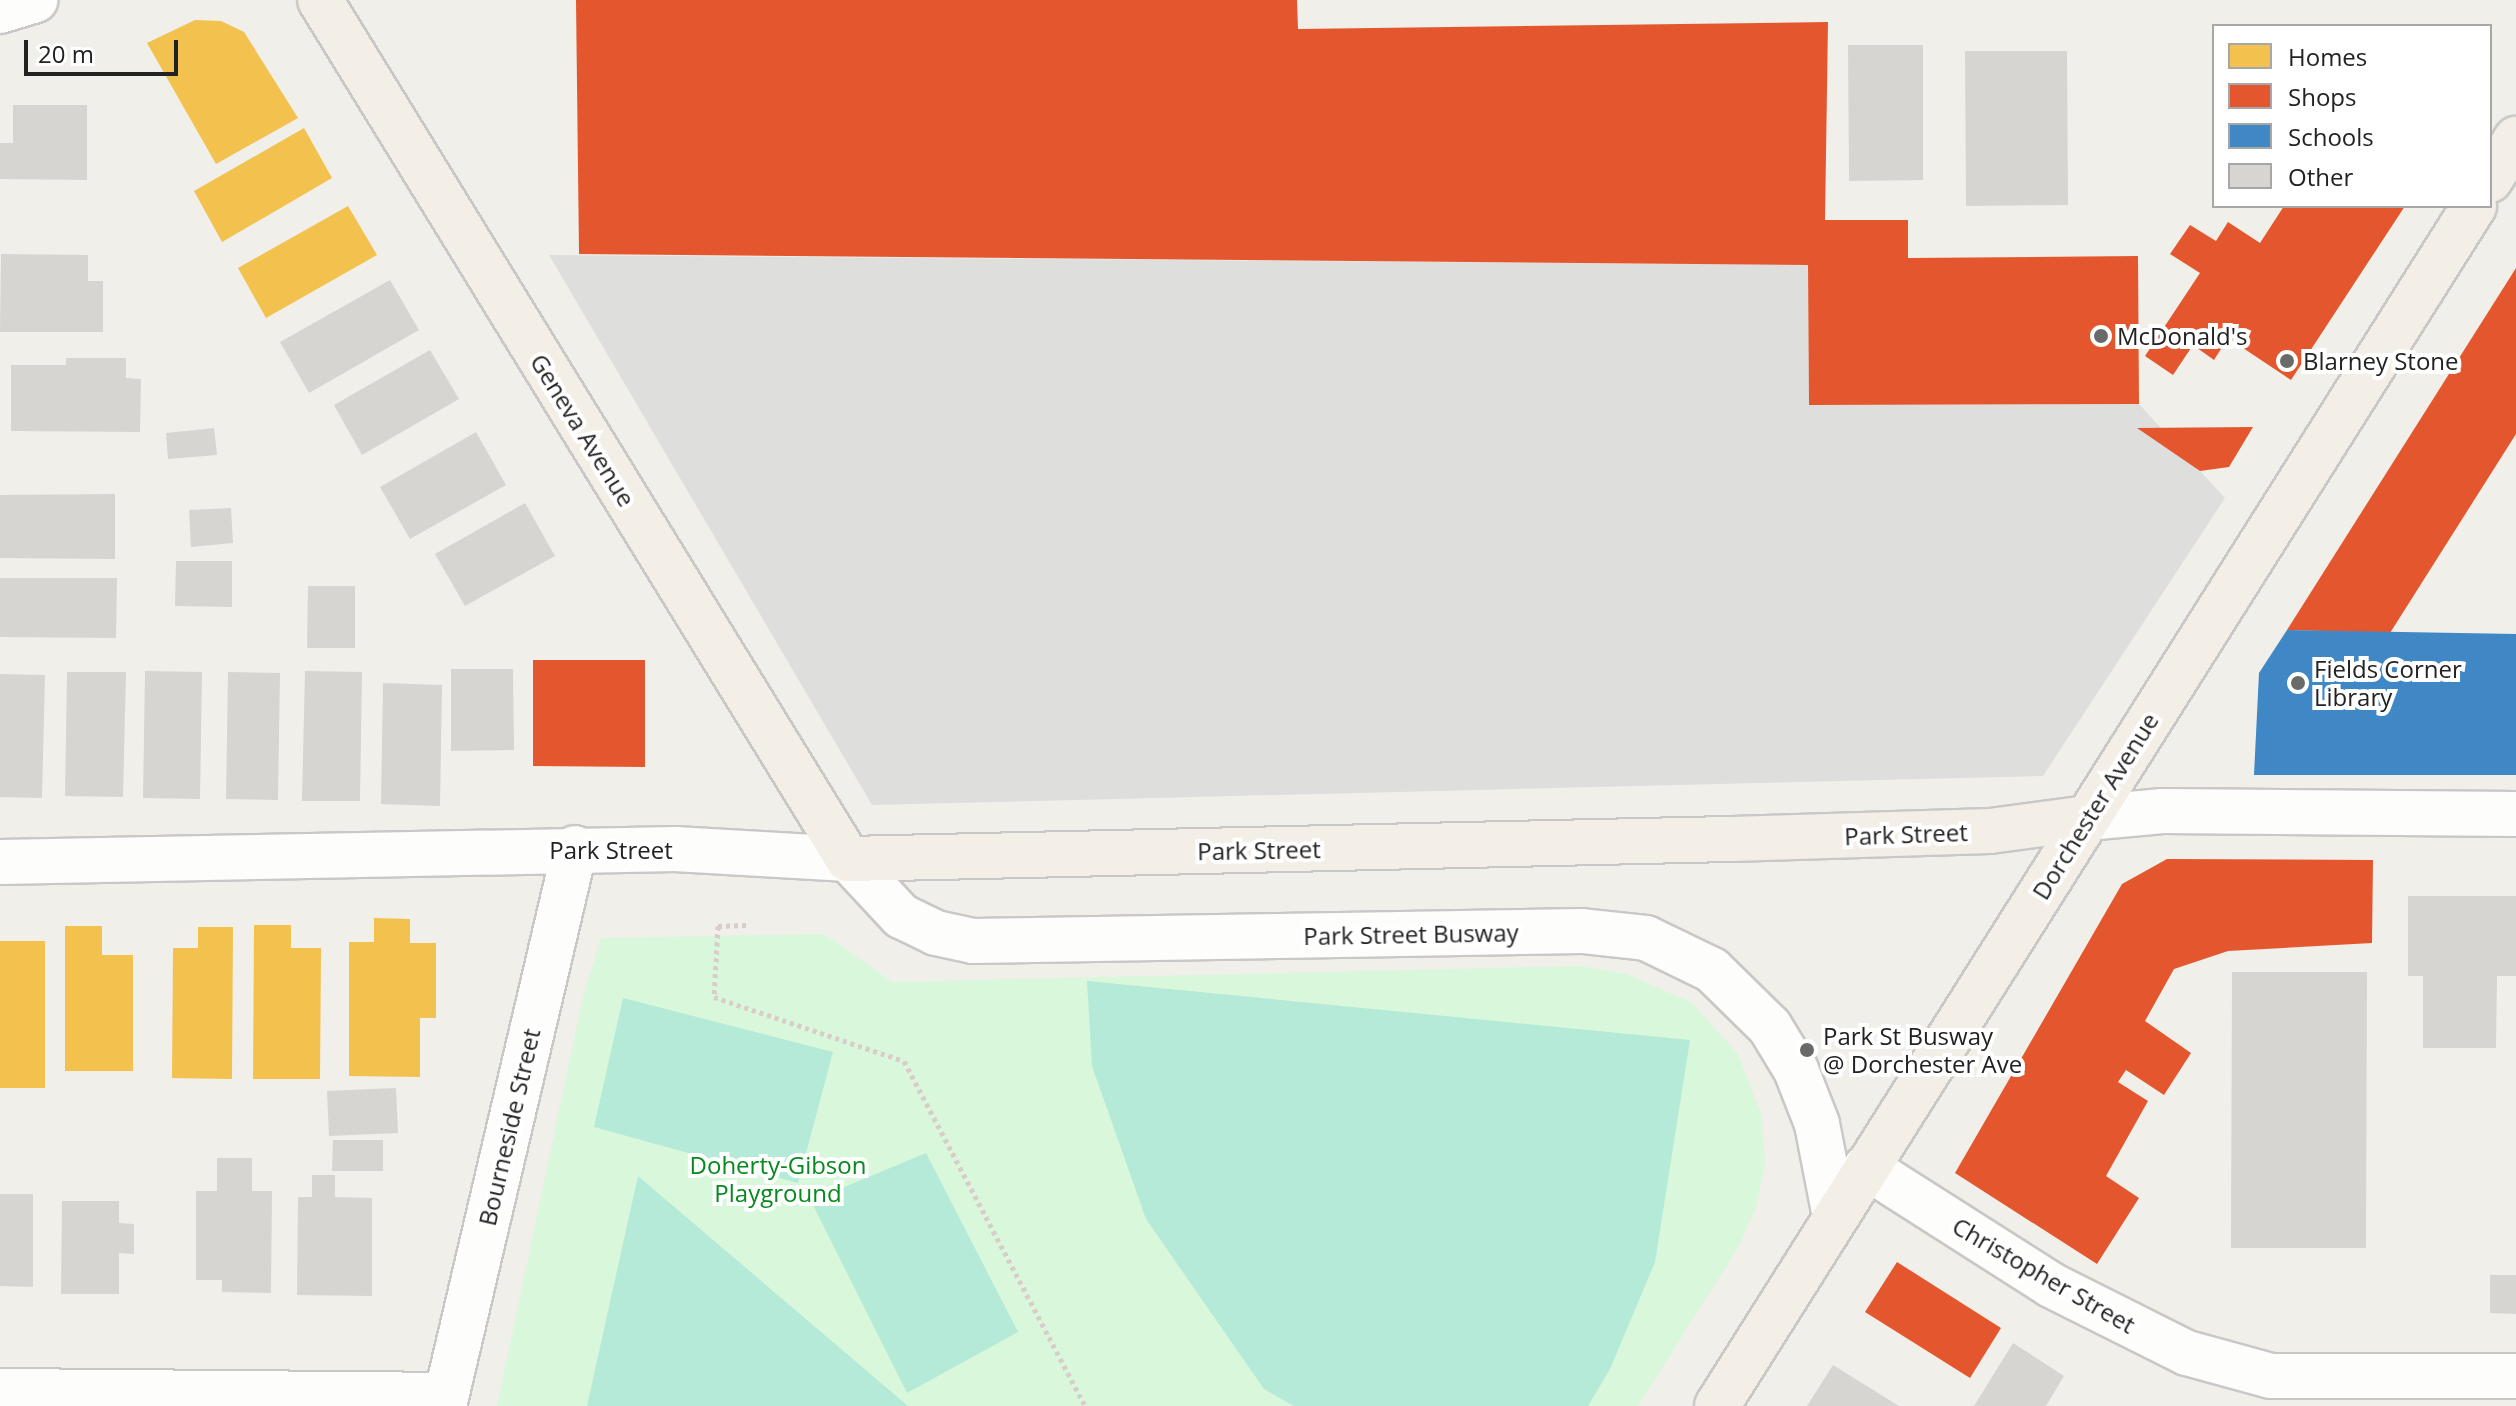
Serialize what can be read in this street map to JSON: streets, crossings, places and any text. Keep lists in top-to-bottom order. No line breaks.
{"streets":{"main road":["Geneva Avenue","Dorchester Avenue","Park Street"],"street":["Park Street Busway","Bourneside Street","Christopher Street"]},"crossings":[["Geneva Avenue","Park Street"],["Geneva Avenue","Park Street Busway"],["Dorchester Avenue","Park Street"],["Dorchester Avenue","Park Street Busway"],["Dorchester Avenue","Christopher Street"],["Park Street","Park Street Busway"],["Park Street","Bourneside Street"]],"parks":["Doherty-Gibson Playground"],"places":["McDonald's","Blarney Stone","Fields Corner Library","Park St Busway @ Dorchester Ave"],"legend":["Homes","Shops","Schools","Other"],"scale_bar":"20 m"}
